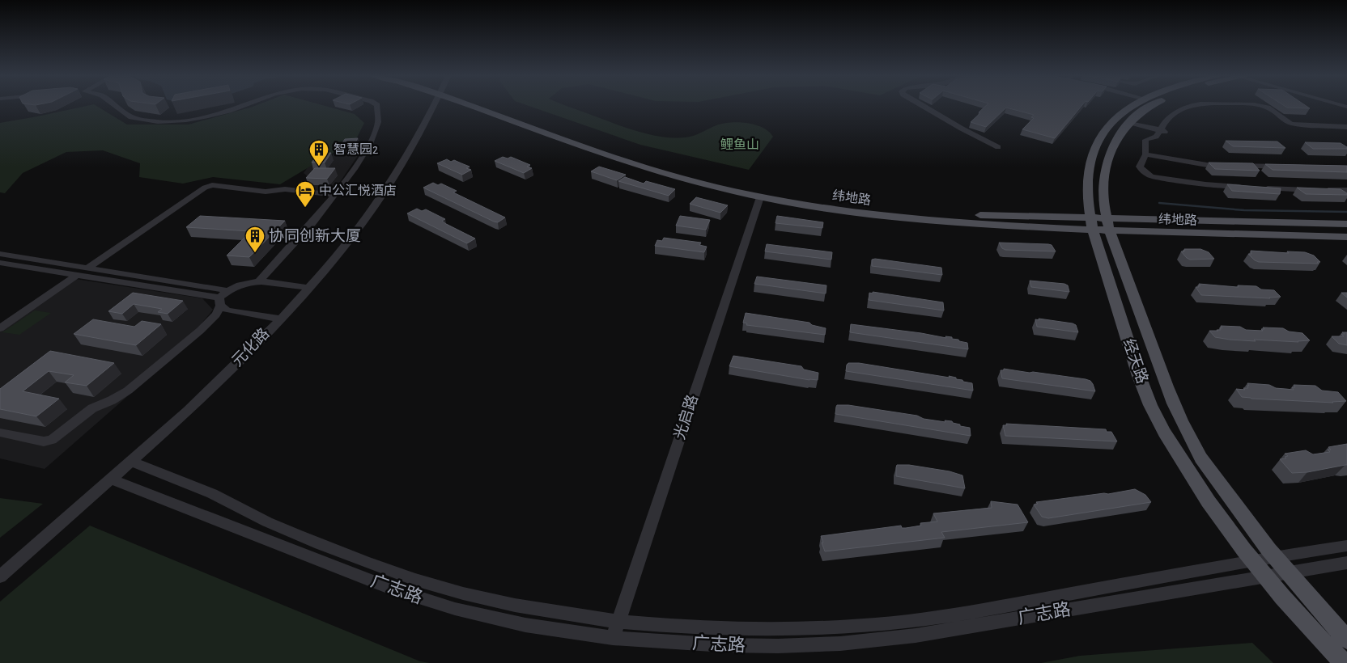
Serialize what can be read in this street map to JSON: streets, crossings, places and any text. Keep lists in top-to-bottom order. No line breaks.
{"streets":{"main road":["纬地路","经天路"],"street":["元化路","光启路","广志路"]},"crossings":[["纬地路","经天路"],["纬地路","光启路"],["元化路","广志路"],["经天路","广志路"],["光启路","广志路"]],"parks":["鲤鱼山"],"places":{"building":["智慧园2","协同创新大厦"],"hotel":["中公汇悦酒店"]}}
